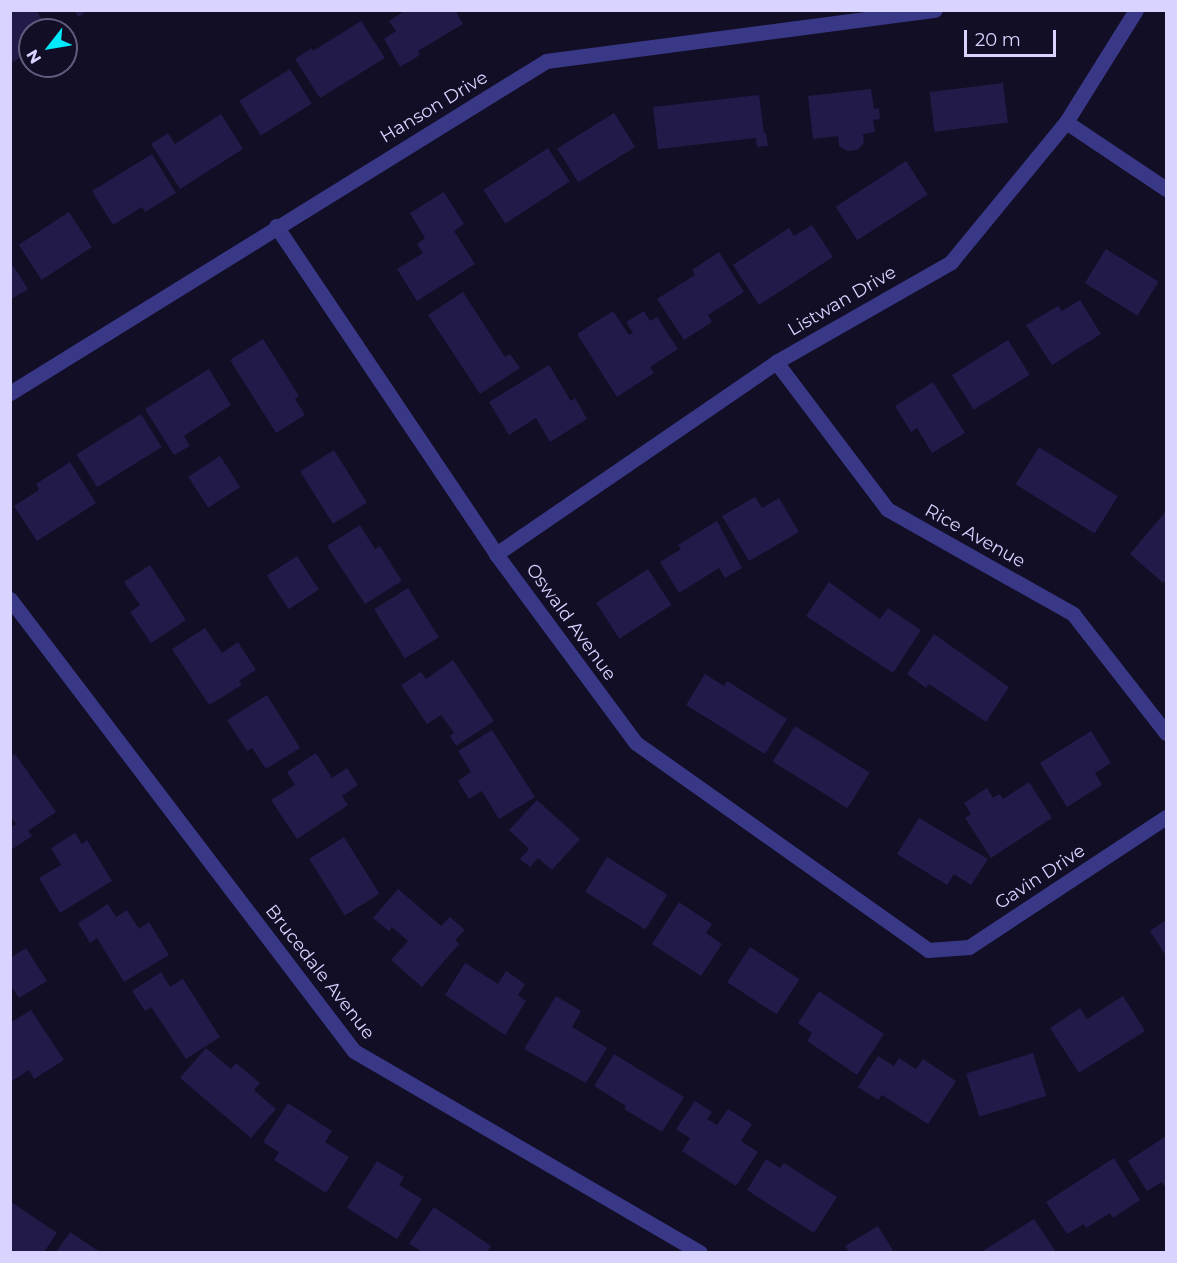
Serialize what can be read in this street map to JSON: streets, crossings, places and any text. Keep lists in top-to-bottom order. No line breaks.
{"streets":{"street":["Hanson Drive","Listwan Drive","Rice Avenue","Oswald Avenue","Gavin Drive","Brucedale Avenue"]},"crossings":[["Hanson Drive","Oswald Avenue"],["Listwan Drive","Rice Avenue"],["Listwan Drive","Oswald Avenue"],["Oswald Avenue","Gavin Drive"]],"scale_bar":"20 m","north":"bottom left"}
